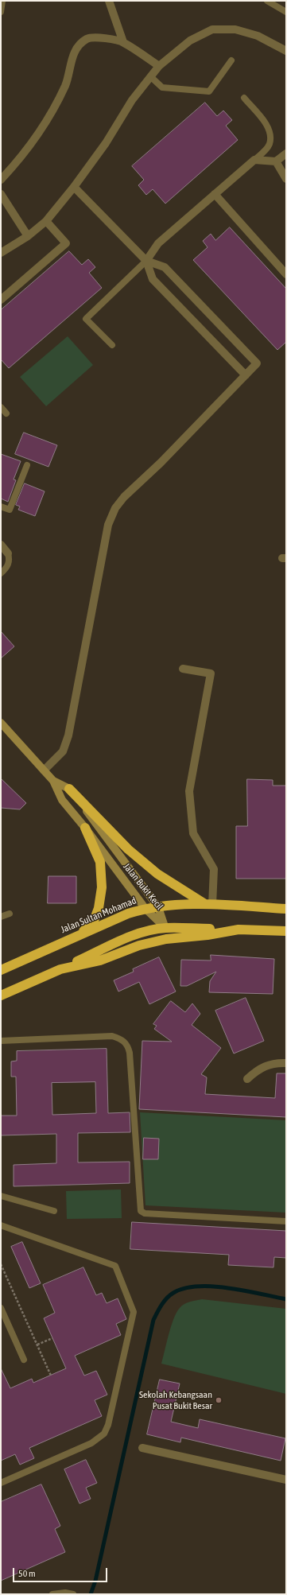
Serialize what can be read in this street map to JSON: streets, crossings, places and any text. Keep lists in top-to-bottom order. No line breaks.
{"streets":{"highway":["Jalan Sultan Mohamad"],"main road":["Jalan Bukit Kecil"]},"crossings":[["Jalan Bukit Kecil","Jalan Sultan Mohamad"]],"places":["Sekolah Kebangsaan Pusat Bukit Besar"],"scale_bar":"50 m"}
